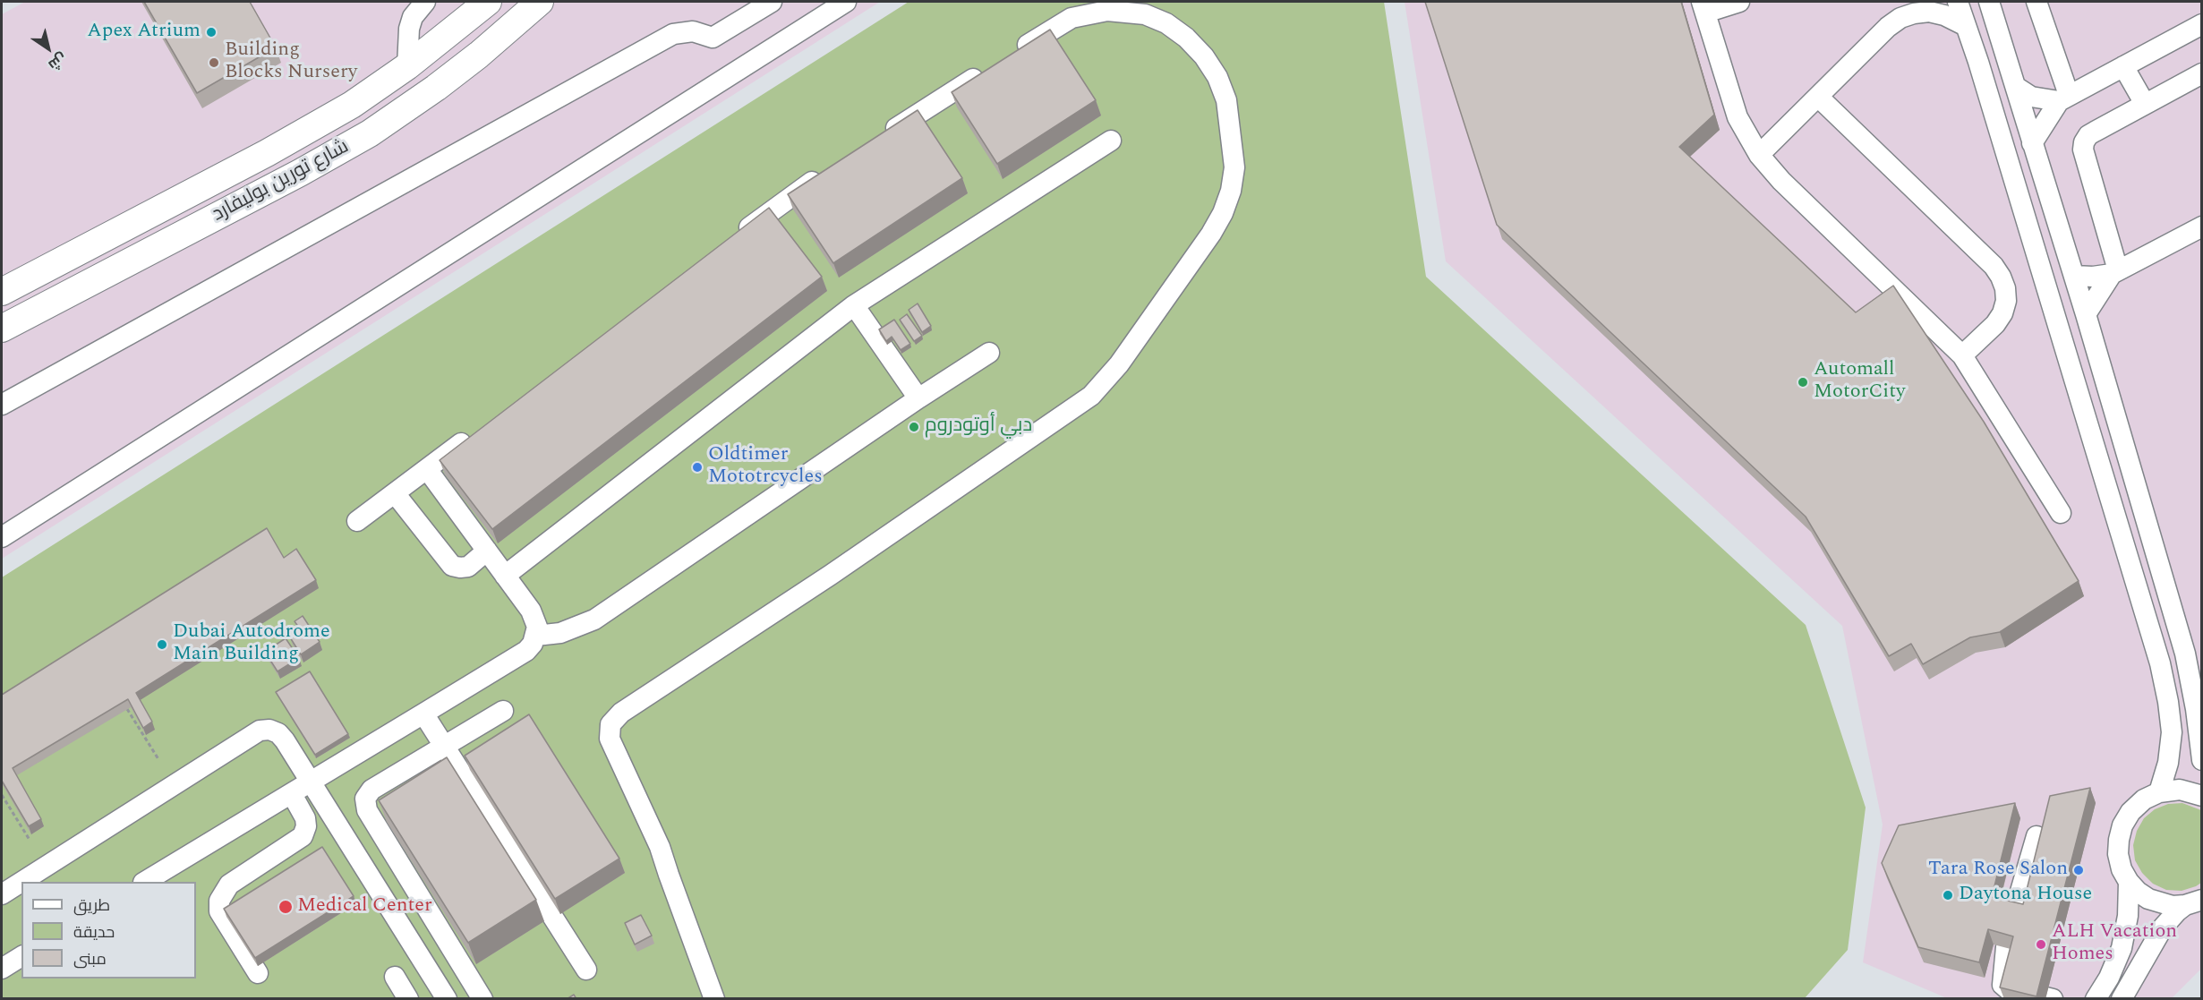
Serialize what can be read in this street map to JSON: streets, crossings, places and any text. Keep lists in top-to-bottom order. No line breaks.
{"streets":{"main road":["شارع تورين بوليفارد"]},"places":["Apex Atrium","Building Blocks Nursery","Automall MotorCity","دبي أوتودروم","Oldtimer Mototrcycles","Dubai Autodrome Main Building","Tara Rose Salon","Daytona House","Medical Center","ALH Vacation Homes"],"legend":["طريق","حديقة","مبنى"],"north":"bottom right"}
